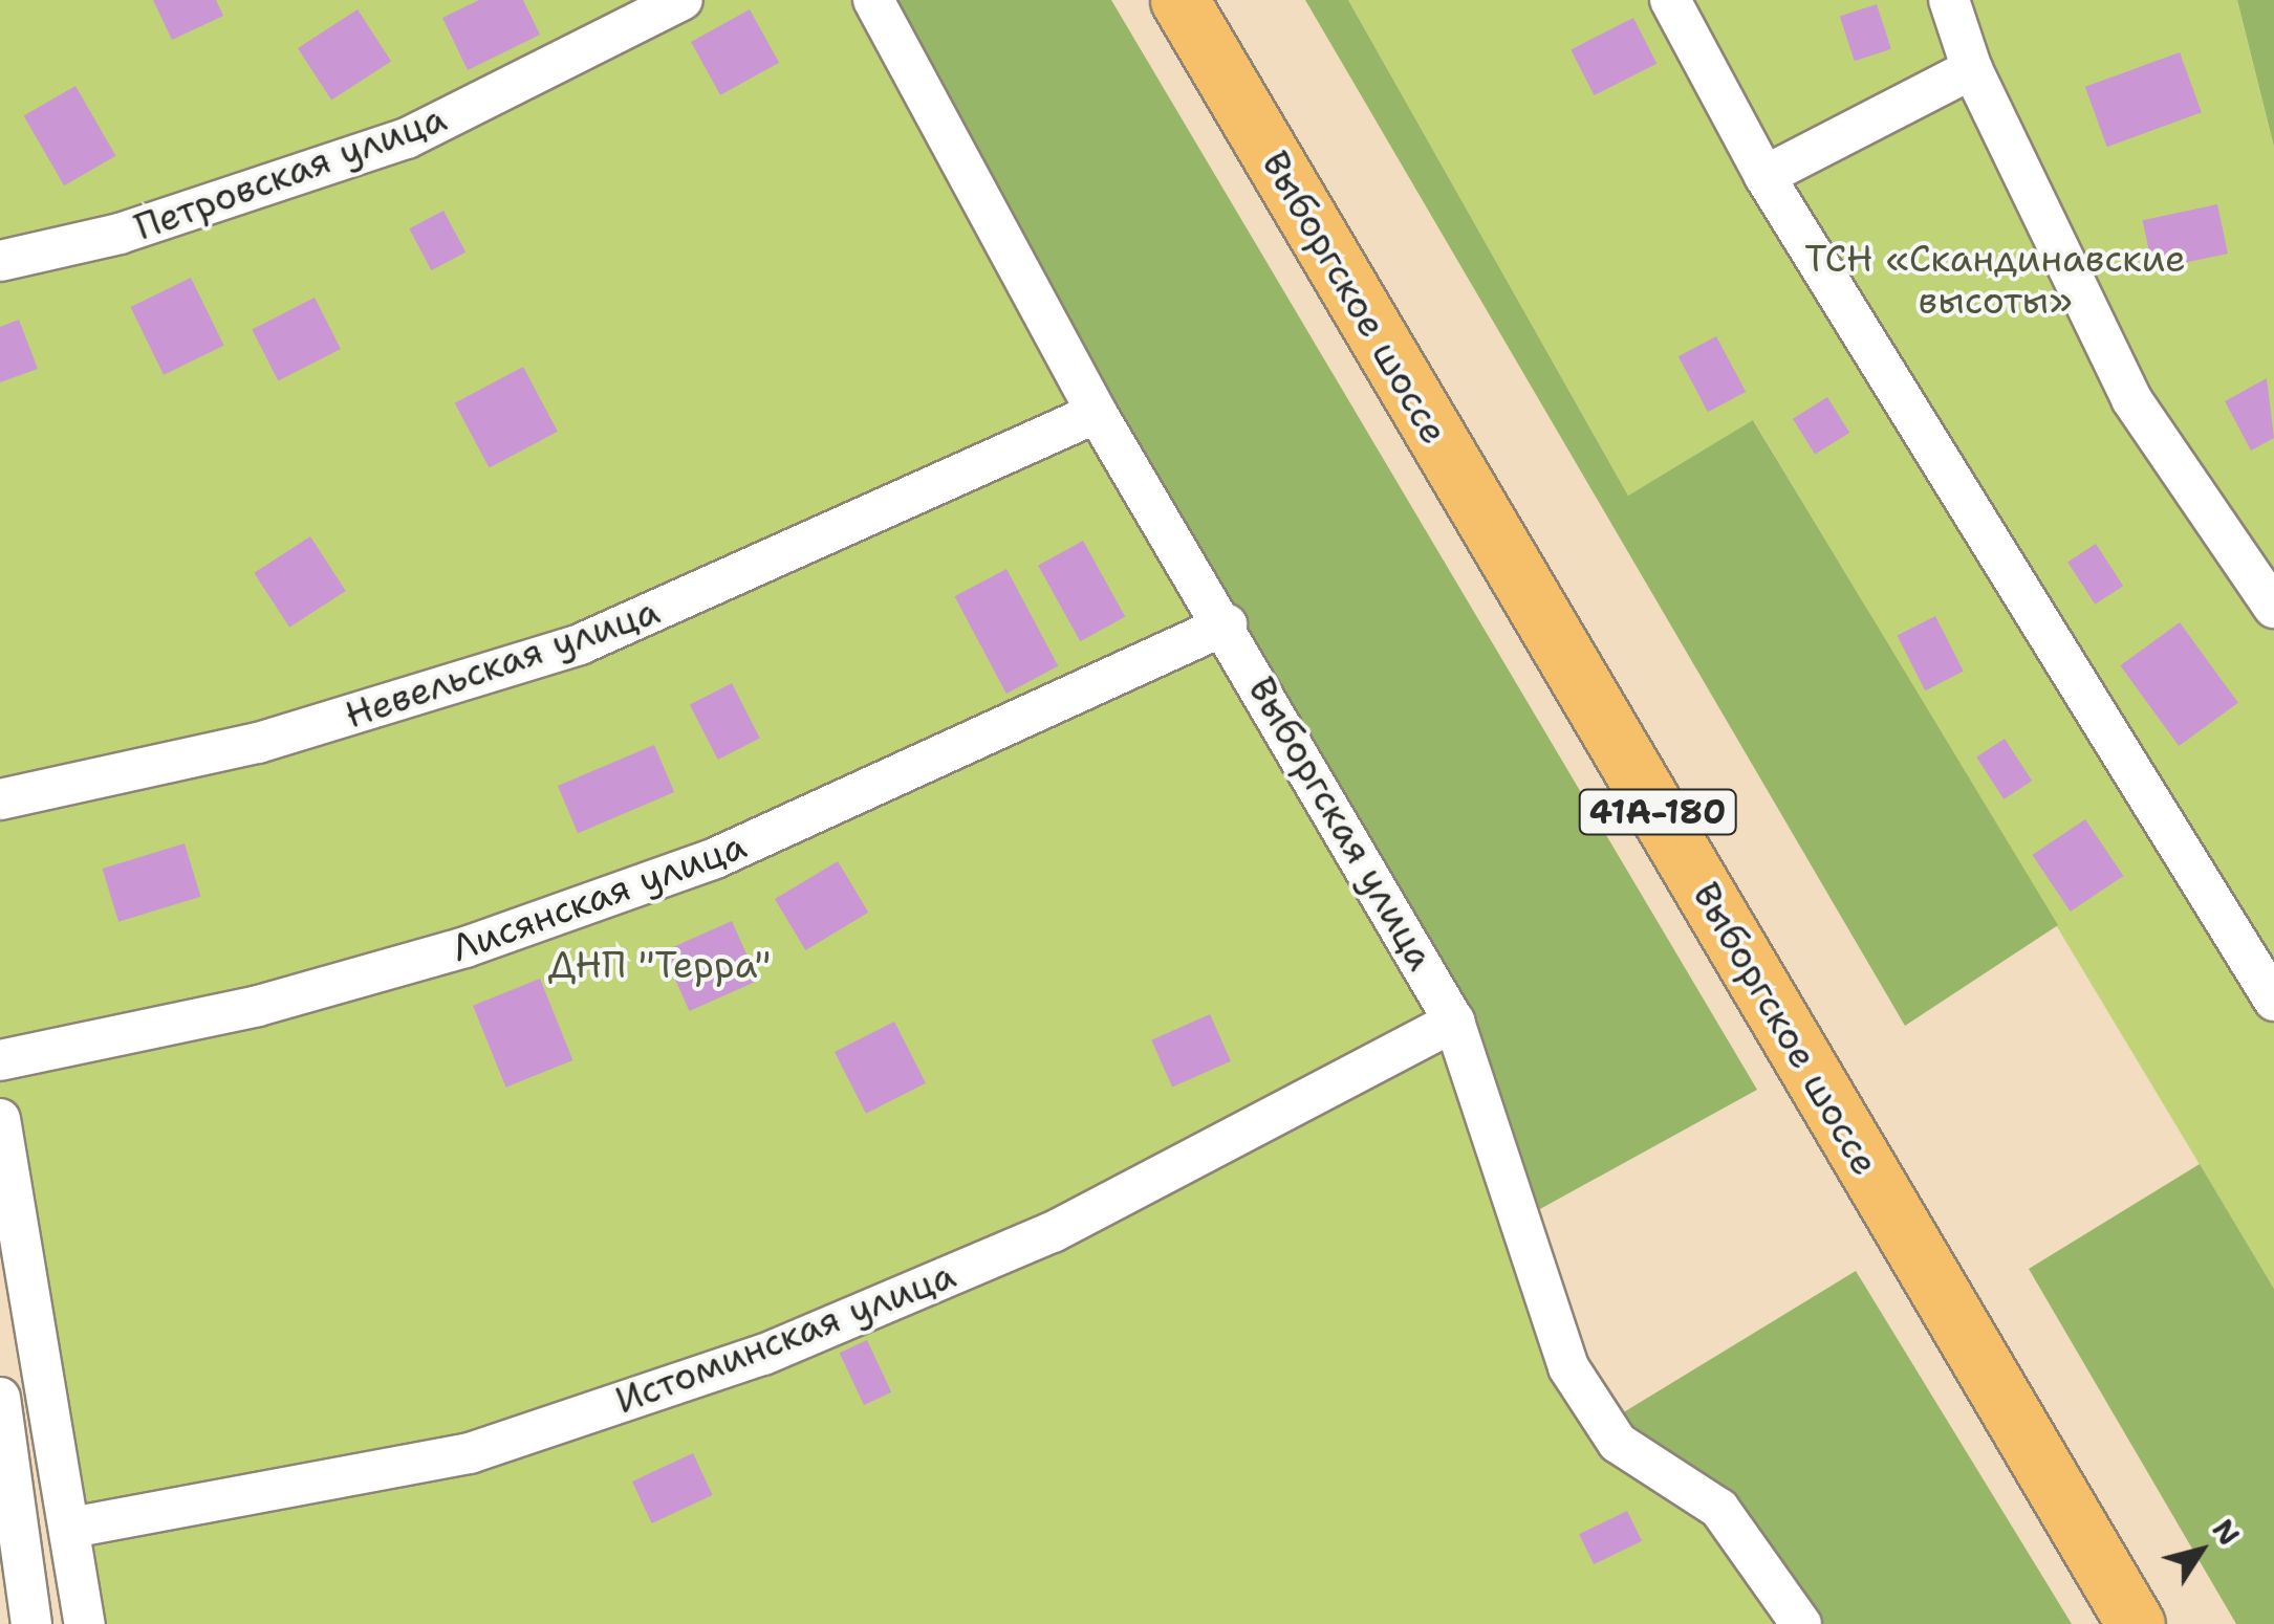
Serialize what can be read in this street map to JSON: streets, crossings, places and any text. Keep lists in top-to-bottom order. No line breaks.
{"streets":{"main road":["Выборгское шоссе","41А-180"],"street":["Петровская улица","Невельская улица","Выборгская улица","Лисянская улица","Истоминская улица"]},"crossings":[["Невельская улица","Выборгская улица"],["Выборгская улица","Лисянская улица"],["Выборгская улица","Истоминская улица"]],"parks":["ТСН «Скандинавские высоты»","ДНП \"Терра\""],"north":"top right"}
